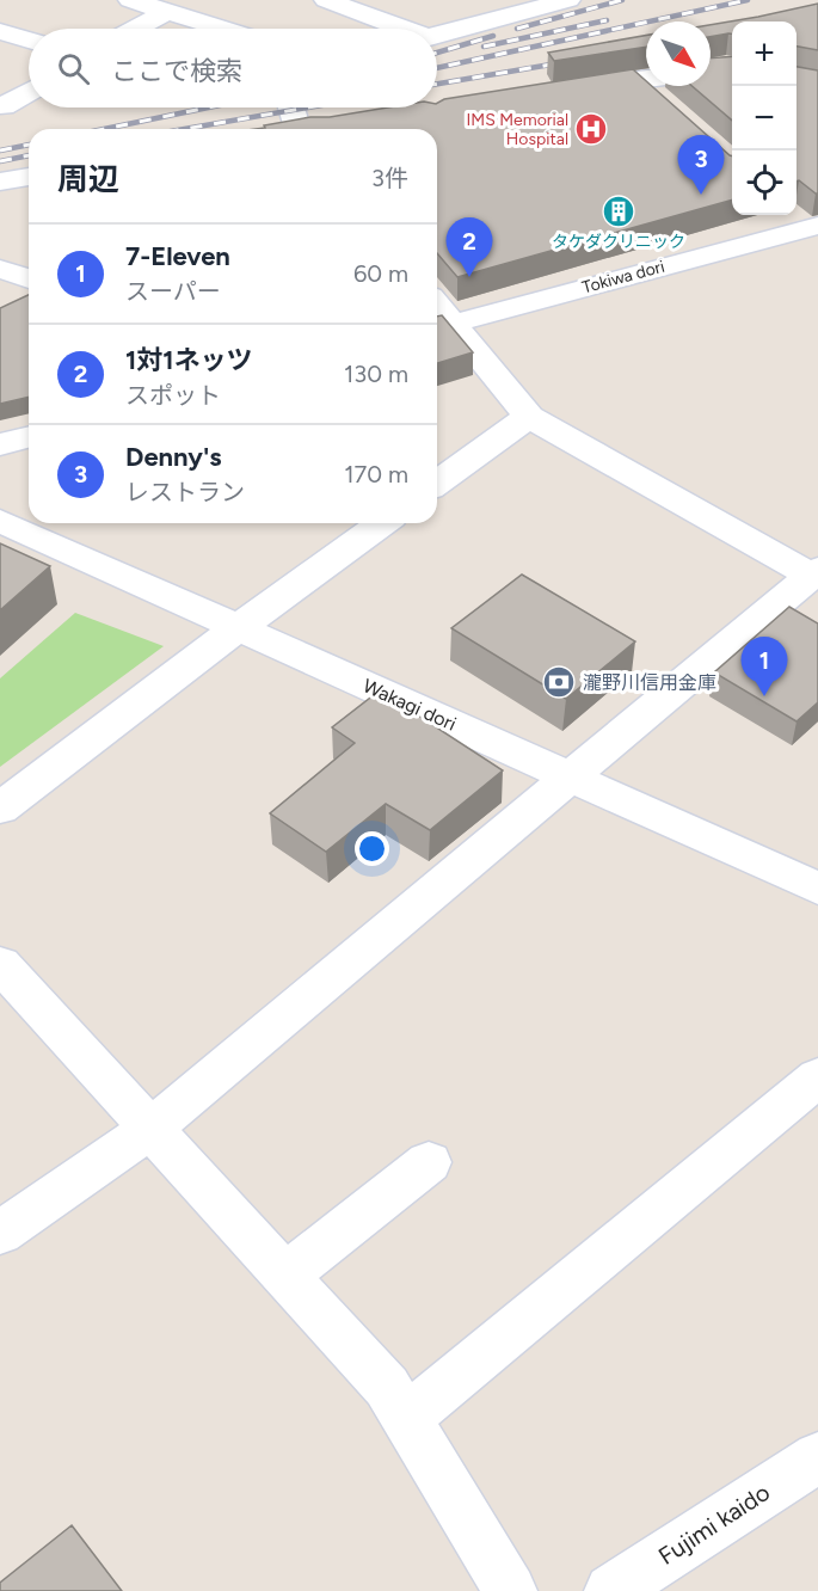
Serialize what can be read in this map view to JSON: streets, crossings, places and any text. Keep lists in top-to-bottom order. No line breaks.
{"streets":{"street":["Tokiwa dori","Wakagi dori","Fujimi kaido"]},"places":{"hospital":["IMS Memorial Hospital"],"building":["タケダクリニック"],"bank":["瀧野川信用金庫"]},"north":"bottom right","page":{"map_buttons":["+","−"],"search":"ここで検索","heading":["周辺","3件"],"pins":["3","2","1"],"list":[{"mark":"1","name":"7-Eleven","note":"スーパー","value":"60 m"},{"mark":"2","name":"1対1ネッツ","note":"スポット","value":"130 m"},{"mark":"3","name":"Denny's","note":"レストラン","value":"170 m"}]}}
